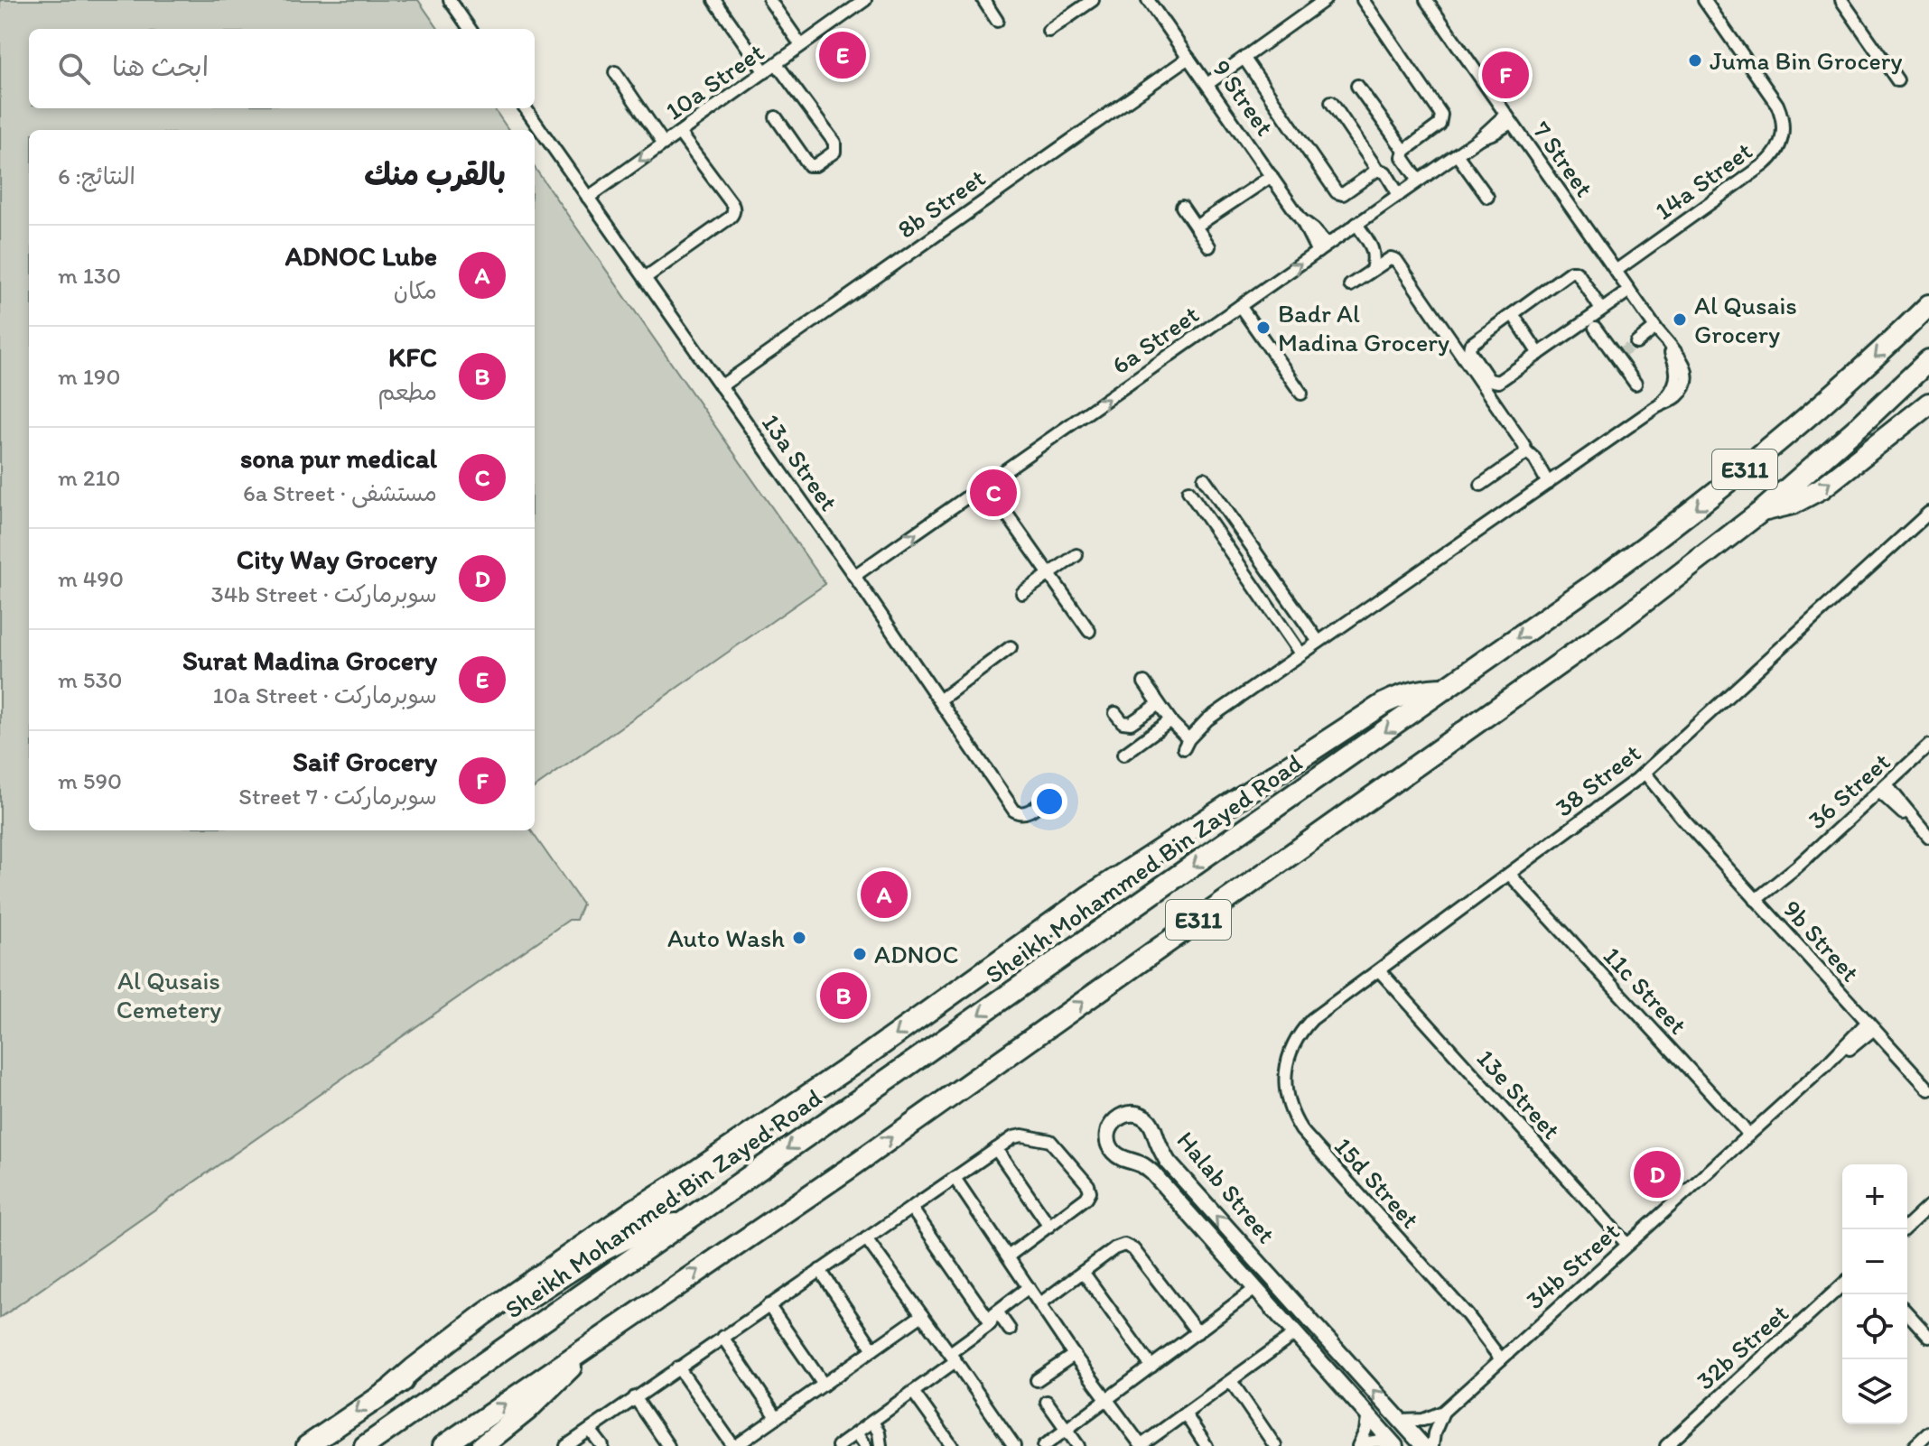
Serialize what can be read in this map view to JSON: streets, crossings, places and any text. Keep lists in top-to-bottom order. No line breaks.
{"streets":{"highway":["E311","Sheikh Mohammed Bin Zayed Road"],"street":["10a Street","9 Street","7 Street","14a Street","8b Street","6a Street","13a Street","38 Street","36 Street","9b Street","11c Street","13e Street","15d Street","Halab Street","34b Street","32b Street"]},"crossings":[["10a Street","13a Street"],["9 Street","8b Street"],["9 Street","6a Street"],["7 Street","14a Street"],["7 Street","6a Street"],["8b Street","13a Street"],["6a Street","13a Street"],["38 Street","9b Street"],["38 Street","11c Street"],["38 Street","13e Street"],["38 Street","15d Street"],["36 Street","9b Street"],["9b Street","34b Street"],["11c Street","34b Street"],["13e Street","34b Street"],["15d Street","34b Street"],["Halab Street","34b Street"]],"one_way":["6a Street"],"parks":["Al Qusais Cemetery"],"places":["Juma Bin Grocery","Al Qusais Grocery","Badr Al Madina Grocery","Auto Wash","ADNOC"],"page":{"pins":["E","F","C","A","B","D"],"search":"ابحث هنا","heading":["بالقرب منك","النتائج: 6"],"list":[{"mark":"A","name":"ADNOC Lube","note":"مكان","value":"130 m"},{"mark":"B","name":"KFC","note":"مطعم","value":"190 m"},{"mark":"C","name":"sona pur medical","note":"مستشفى · 6a Street","value":"210 m"},{"mark":"D","name":"City Way Grocery","note":"سوبرماركت · 34b Street","value":"490 m"},{"mark":"E","name":"Surat Madina Grocery","note":"سوبرماركت · 10a Street","value":"530 m"},{"mark":"F","name":"Saif Grocery","note":"سوبرماركت · 7 Street","value":"590 m"}],"map_buttons":["+","−"]}}
